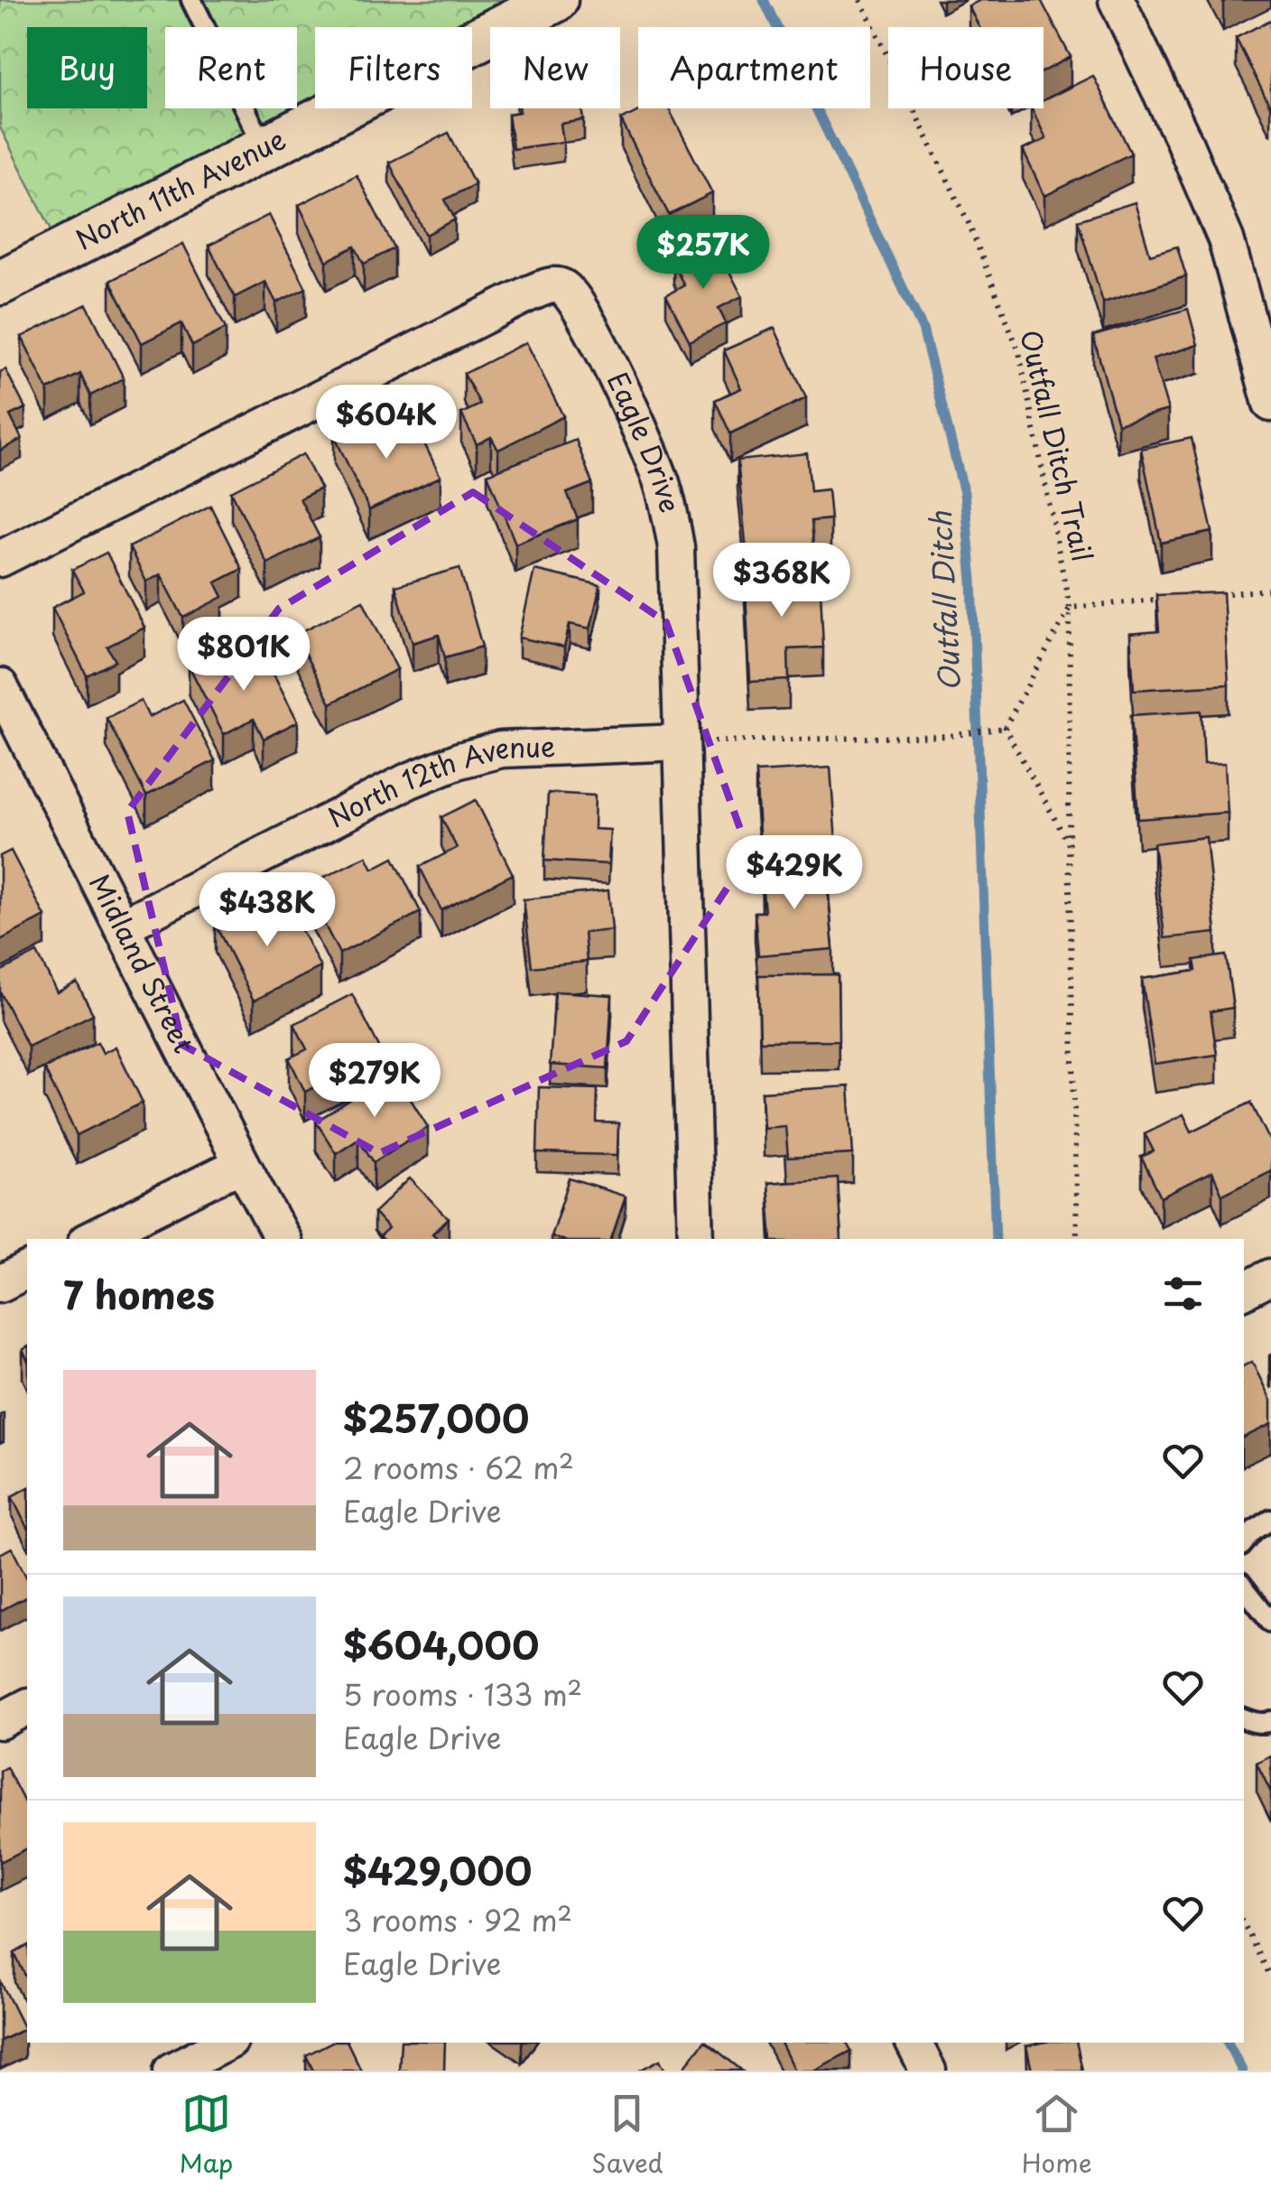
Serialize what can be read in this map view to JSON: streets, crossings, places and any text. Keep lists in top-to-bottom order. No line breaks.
{"streets":{"street":["North 11th Avenue","Eagle Drive","North 12th Avenue","Midland Street"],"path":["Outfall Ditch Trail"]},"crossings":[["Eagle Drive","North 12th Avenue"],["North 12th Avenue","Midland Street"]],"water":["Outfall Ditch"],"page":{"chip":["Buy","Rent","Filters","New","Apartment","House"],"price":["$257K","$604K","$368K","$801K","$429K","$438K","$279K"],"heading":"7 homes","list":[{"name":"$257,000","note":"2 rooms · 62 m² · Eagle Drive"},{"name":"$604,000","note":"5 rooms · 133 m² · Eagle Drive"},{"name":"$429,000","note":"3 rooms · 92 m² · Eagle Drive"}],"tabs":["Map","Saved","Home"]}}
